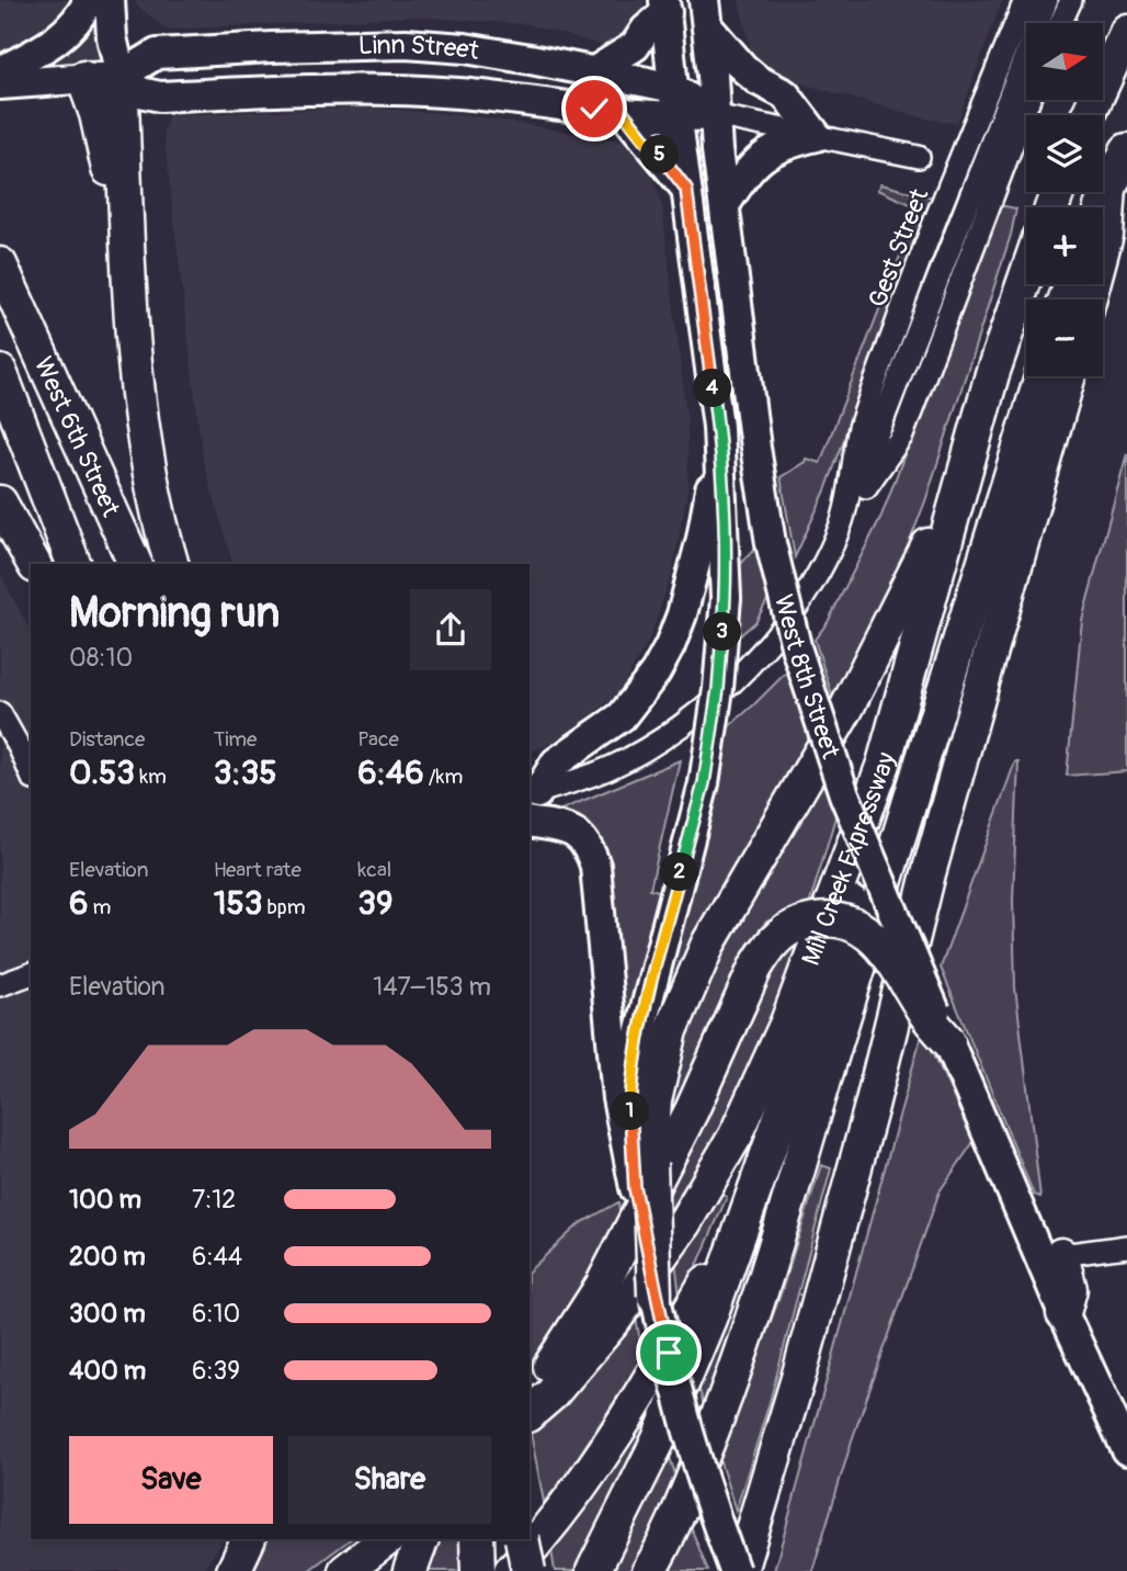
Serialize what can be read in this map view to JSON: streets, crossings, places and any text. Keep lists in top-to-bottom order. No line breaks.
{"streets":{"highway":["West 6th Street","Mill Creek Expressway"],"main road":["Linn Street","West 8th Street"],"street":["Gest Street"]},"crossings":[["Linn Street","West 8th Street"]],"north":"right","page":{"map_buttons":["+","−"],"pins":["5","4","3","2","1"],"heading":["Morning run","08:10"],"stats":[["Distance","0.53 km"],["Time","3:35"],["Pace","6:46 /km"],["Elevation","6 m"],["Heart rate","153 bpm"],["kcal","39"]],"chart":["Elevation","147–153 m"],"list":[{"name":"100 m","note":"7:12"},{"name":"200 m","note":"6:44"},{"name":"300 m","note":"6:10"},{"name":"400 m","note":"6:39"}],"buttons":["Save","Share"]}}
